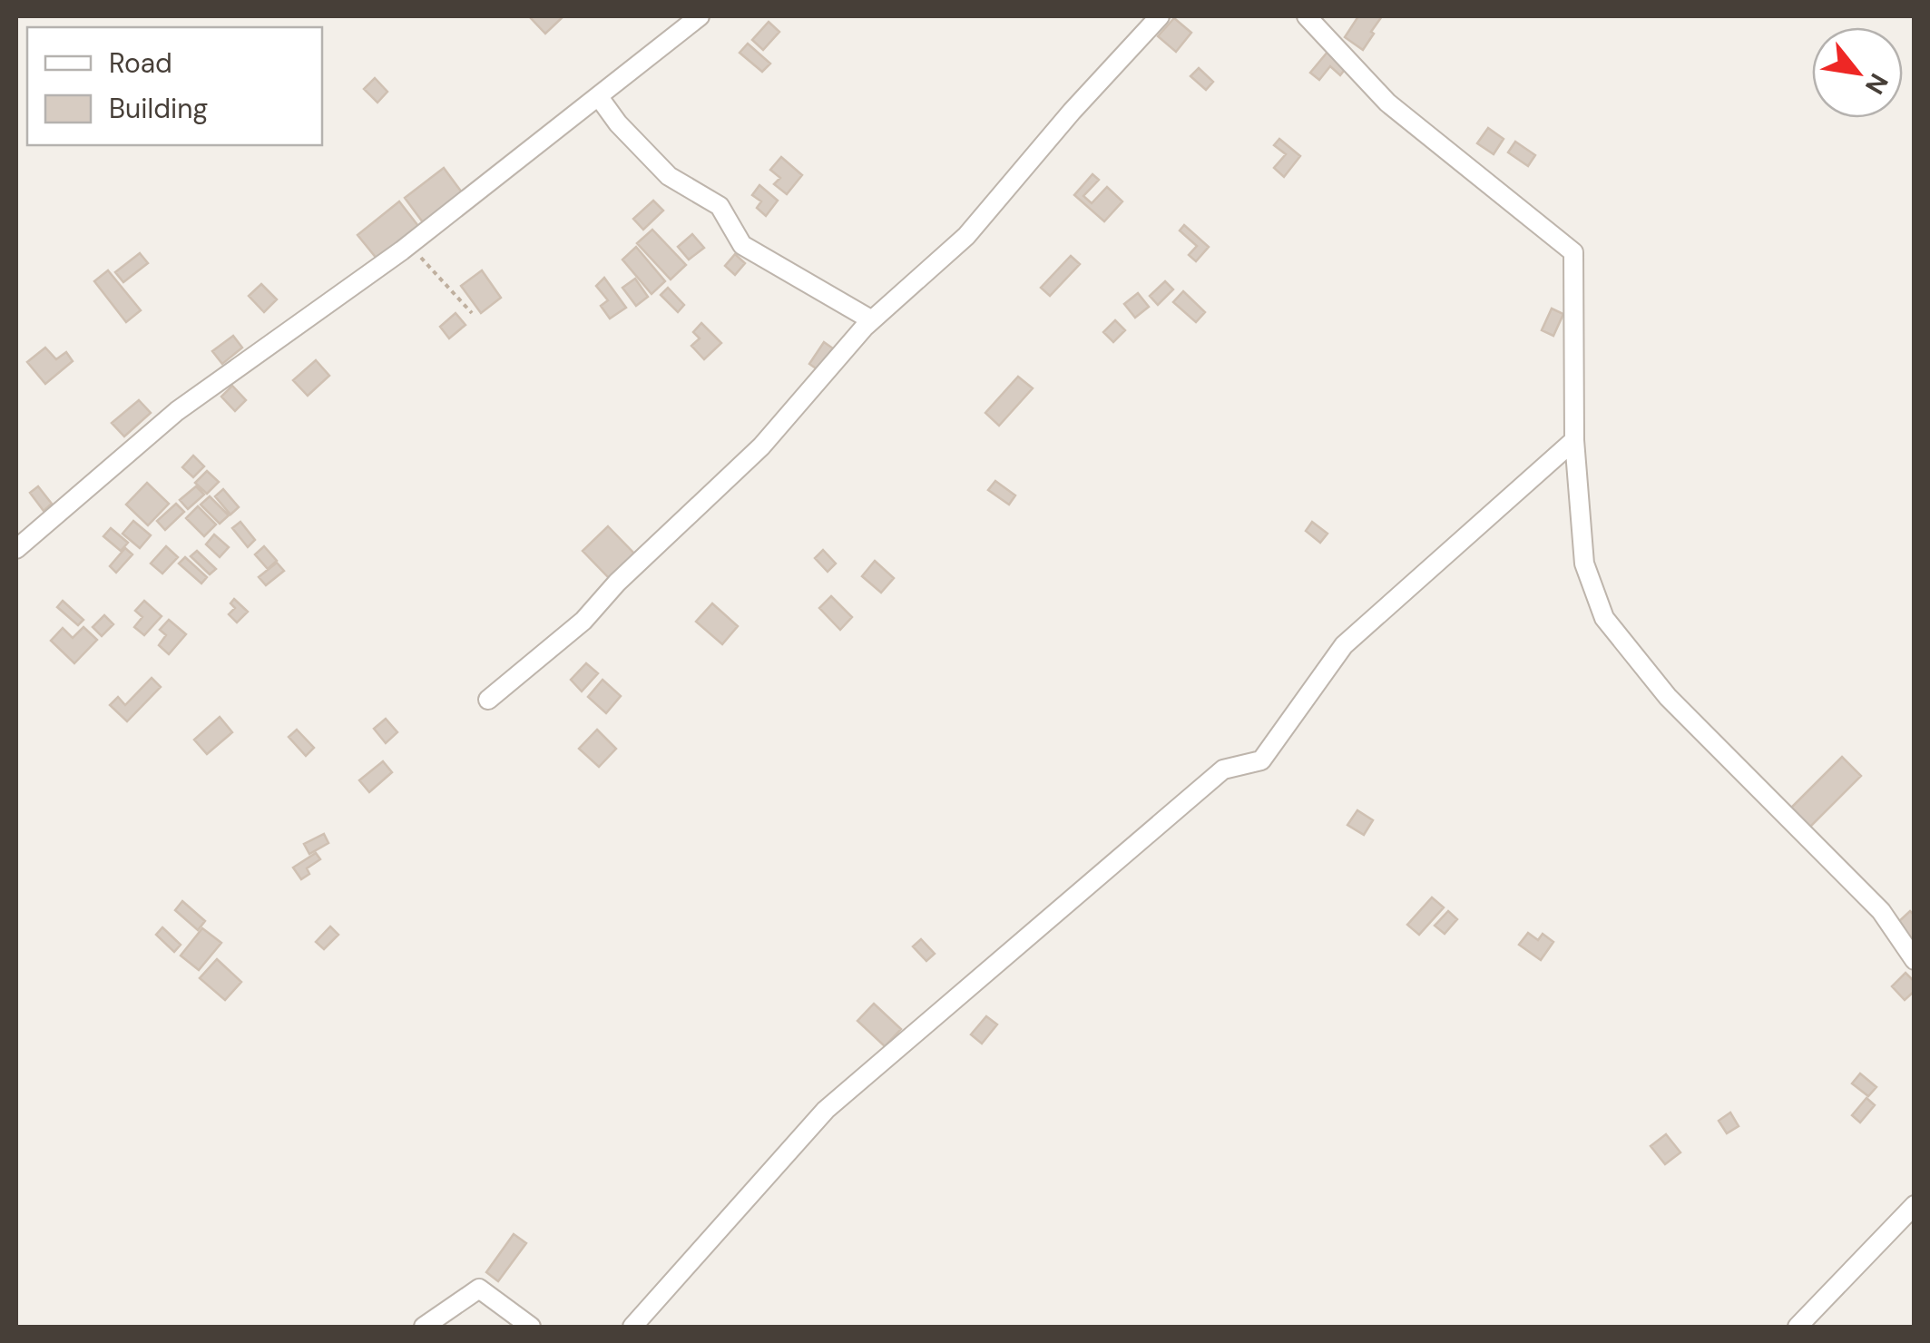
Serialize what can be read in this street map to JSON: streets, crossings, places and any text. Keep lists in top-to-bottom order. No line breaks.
{"legend":["Road","Building"],"north":"bottom right"}
